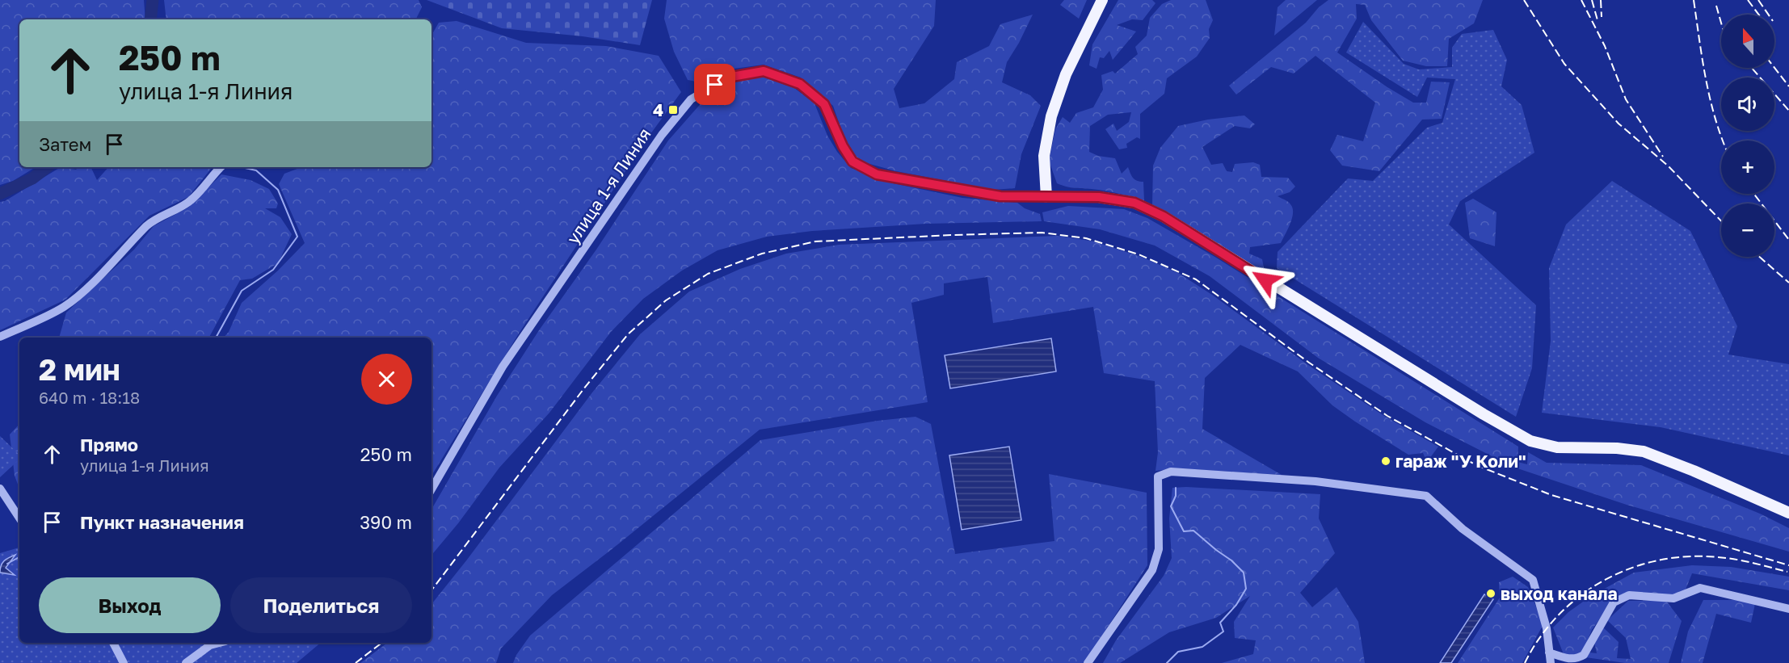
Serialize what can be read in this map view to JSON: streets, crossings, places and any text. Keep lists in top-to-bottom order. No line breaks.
{"streets":{"street":["улица 1-я Линия"]},"places":{"transit":["4"],"other":["гараж \"У Коли\"","выход канала"]},"north":"top","page":{"map_buttons":["+","−"],"turn":["250 m","улица 1-я Линия"],"then":"Затем","heading":["2 мин","640 m · 18:18"],"list":[{"name":"Прямо","note":"улица 1-я Линия","value":"250 m"},{"name":"Пункт назначения","value":"390 m"}],"buttons":["Выход","Поделиться"]}}
